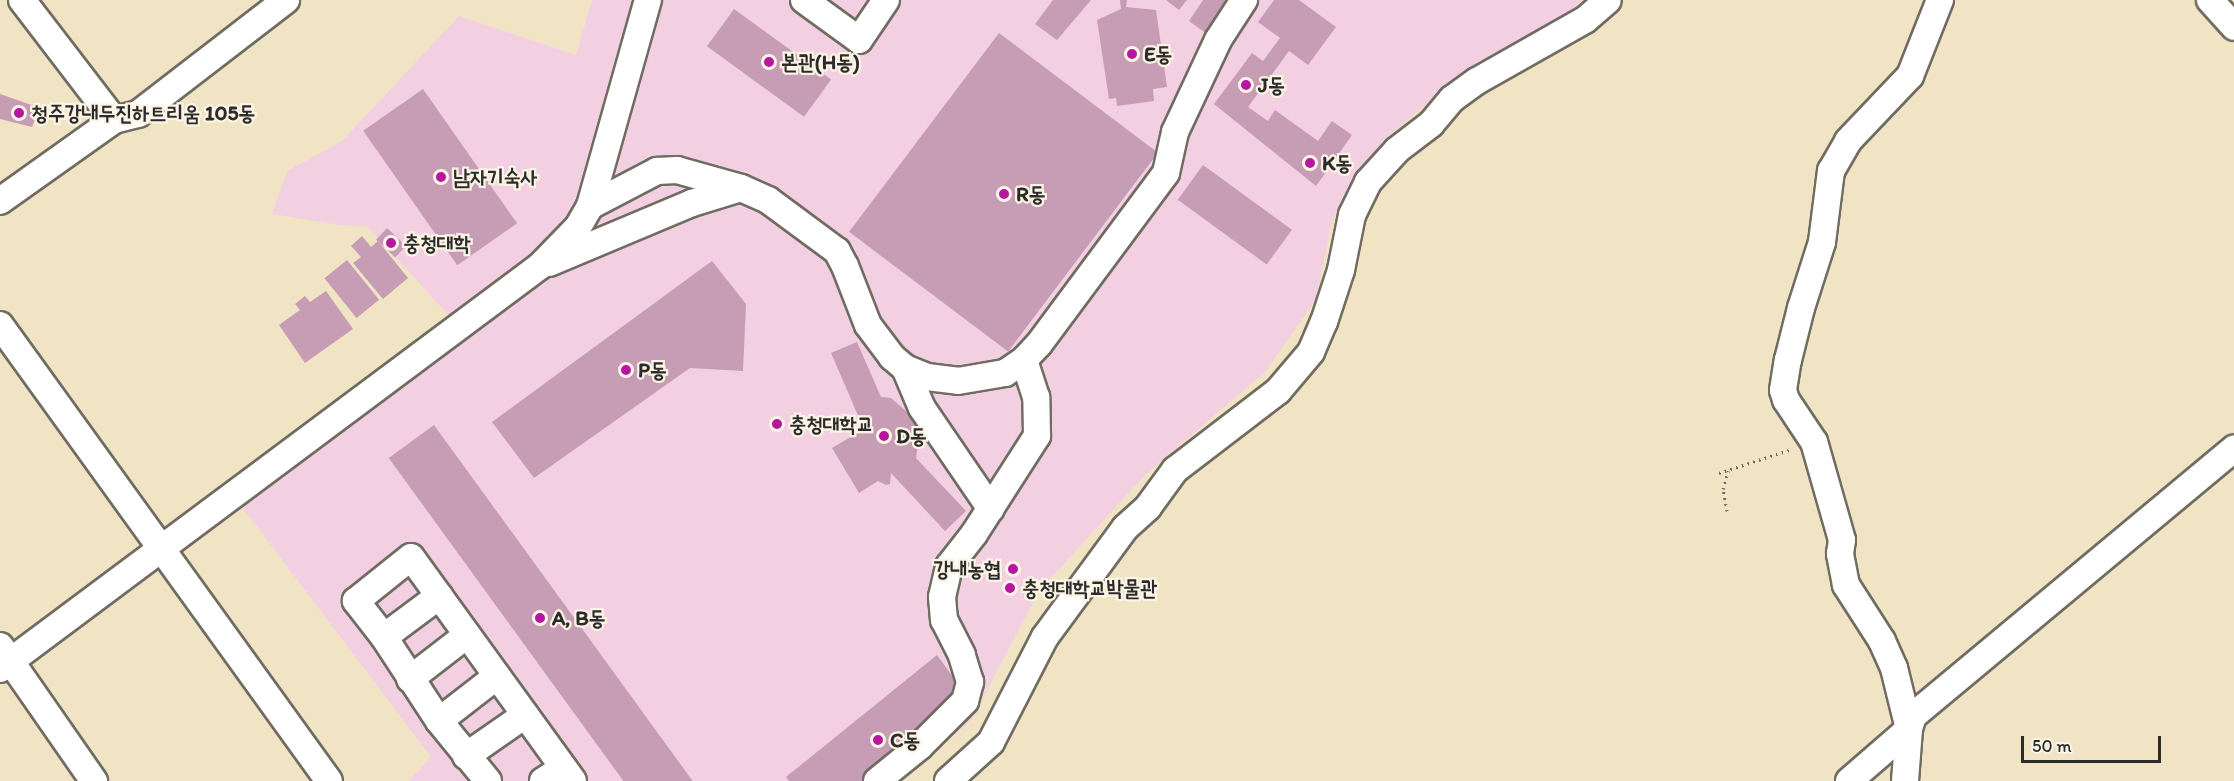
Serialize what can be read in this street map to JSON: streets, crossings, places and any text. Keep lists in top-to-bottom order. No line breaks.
{"places":["E동","본관(H동)","J동","청주강내두진하트리움 105동","K동","남자기숙사","R동","충청대학","P동","충청대학교","D동","강내농협","충청대학교박물관","A, B동","C동"],"scale_bar":"50 m"}
